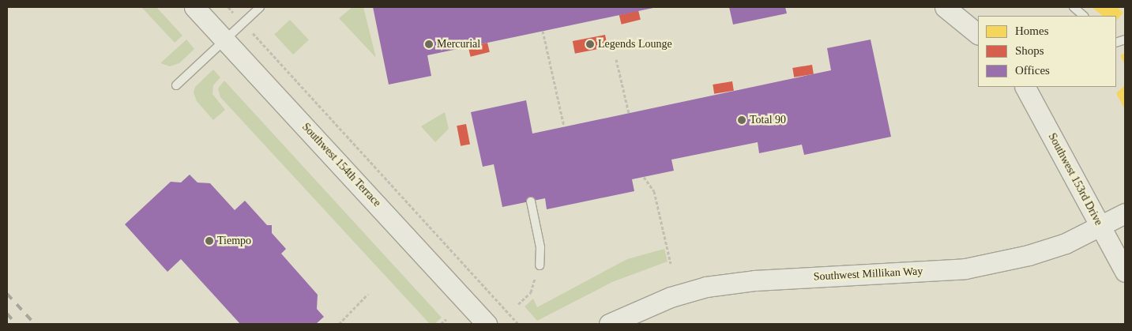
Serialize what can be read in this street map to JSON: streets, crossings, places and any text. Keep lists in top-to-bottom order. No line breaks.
{"streets":{"street":["Southwest 154th Terrace","Southwest 153rd Drive","Southwest Millikan Way"]},"crossings":[["Southwest 153rd Drive","Southwest Millikan Way"]],"places":["Mercurial","Legends Lounge","Total 90","Tiempo"],"legend":["Homes","Shops","Offices"]}
